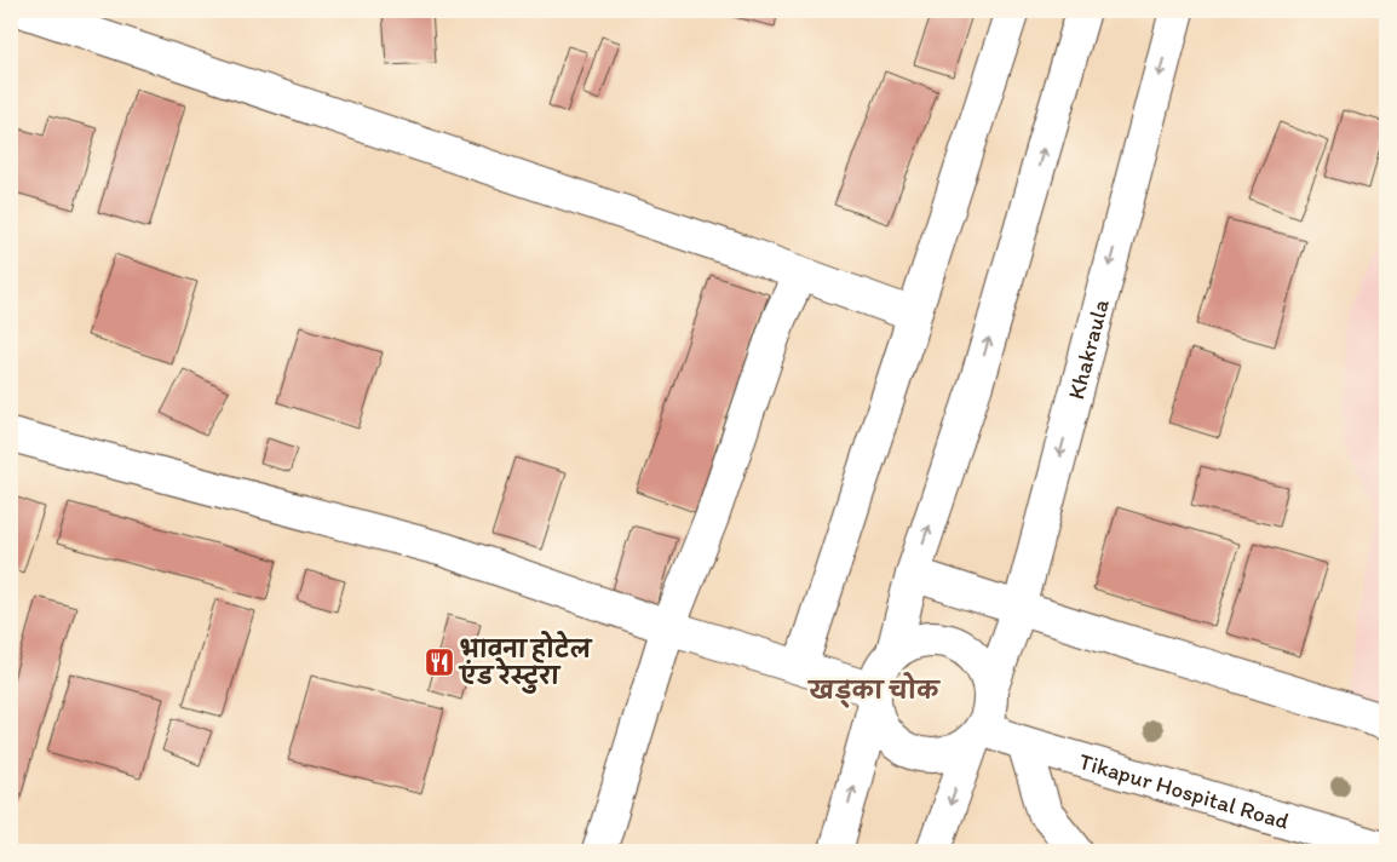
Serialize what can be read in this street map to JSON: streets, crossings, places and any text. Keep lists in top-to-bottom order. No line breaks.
{"streets":{"street":["Khakraula","Tikapur Hospital Road"]},"crossings":[["Khakraula","Tikapur Hospital Road"]],"districts":["खड्का चोक"],"places":{"restaurant":["भावना होटेल एंड रेस्टुरा"]}}
